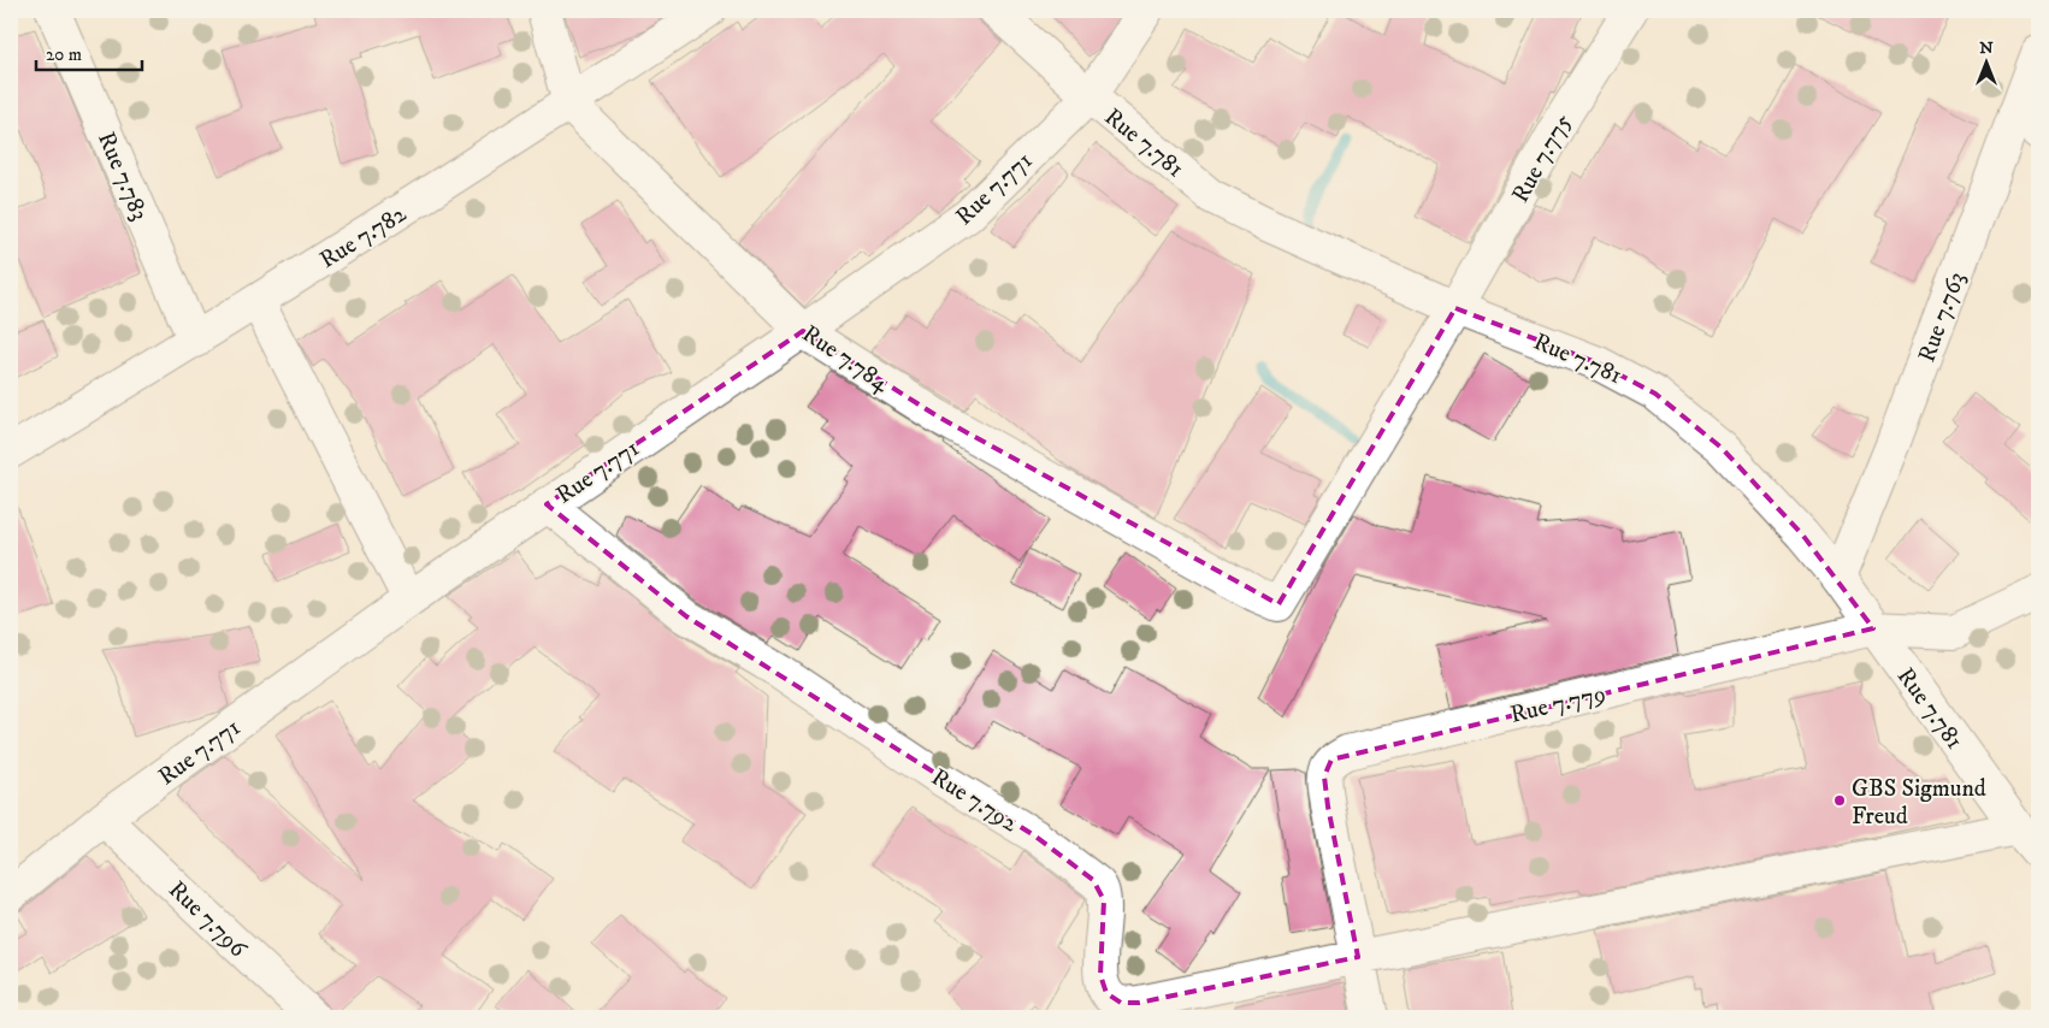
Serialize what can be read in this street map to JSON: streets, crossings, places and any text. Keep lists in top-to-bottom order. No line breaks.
{"streets":{"street":["Rue 7.781","Rue 7.775","Rue 7.783","Rue 7.771","Rue 7.782","Rue 7.763","Rue 7.784","Rue 7.779","Rue 7.792","Rue 7.796"]},"crossings":[["Rue 7.781","Rue 7.775"],["Rue 7.781","Rue 7.771"],["Rue 7.781","Rue 7.763"],["Rue 7.781","Rue 7.779"],["Rue 7.775","Rue 7.784"],["Rue 7.783","Rue 7.782"],["Rue 7.771","Rue 7.784"],["Rue 7.771","Rue 7.792"],["Rue 7.771","Rue 7.796"],["Rue 7.782","Rue 7.784"],["Rue 7.779","Rue 7.792"]],"places":["GBS Sigmund Freud"],"scale_bar":"20 m","north":"top"}
